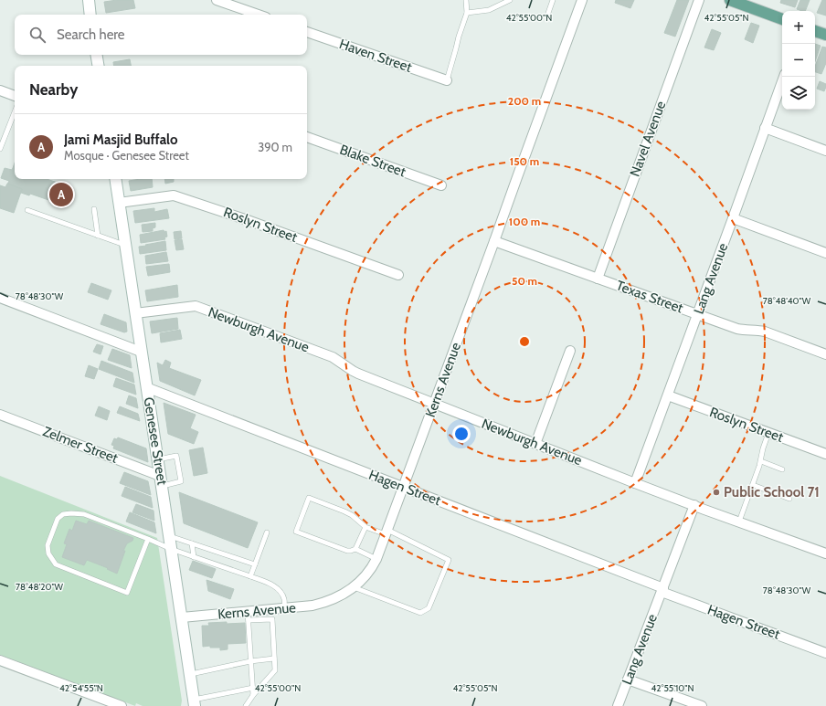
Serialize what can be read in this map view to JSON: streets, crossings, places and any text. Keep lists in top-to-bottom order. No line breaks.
{"streets":{"main road":["Genesee Street"],"street":["Haven Street","Navel Avenue","Blake Street","Roslyn Street","Lang Avenue","Texas Street","Newburgh Avenue","Kerns Avenue","Zelmer Street","Hagen Street"]},"crossings":[["Navel Avenue","Texas Street"],["Roslyn Street","Lang Avenue"],["Roslyn Street","Genesee Street"],["Lang Avenue","Texas Street"],["Lang Avenue","Newburgh Avenue"],["Lang Avenue","Hagen Street"],["Texas Street","Kerns Avenue"],["Newburgh Avenue","Kerns Avenue"],["Newburgh Avenue","Genesee Street"],["Kerns Avenue","Genesee Street"],["Kerns Avenue","Hagen Street"],["Genesee Street","Zelmer Street"],["Genesee Street","Hagen Street"]],"places":["Public School 71"],"page":{"map_buttons":["+","−"],"search":"Search here","heading":"Nearby","list":[{"mark":"A","name":"Jami Masjid Buffalo","note":"Mosque · Genesee Street","value":"390 m"}],"pins":"A"},"coordinates":["42°55'00\"N","42°55'05\"N","78°48'30\"W","78°48'40\"W","78°48'20\"W","42°54'55\"N","42°55'10\"N"],"rings":["200 m","150 m","100 m","50 m"]}
